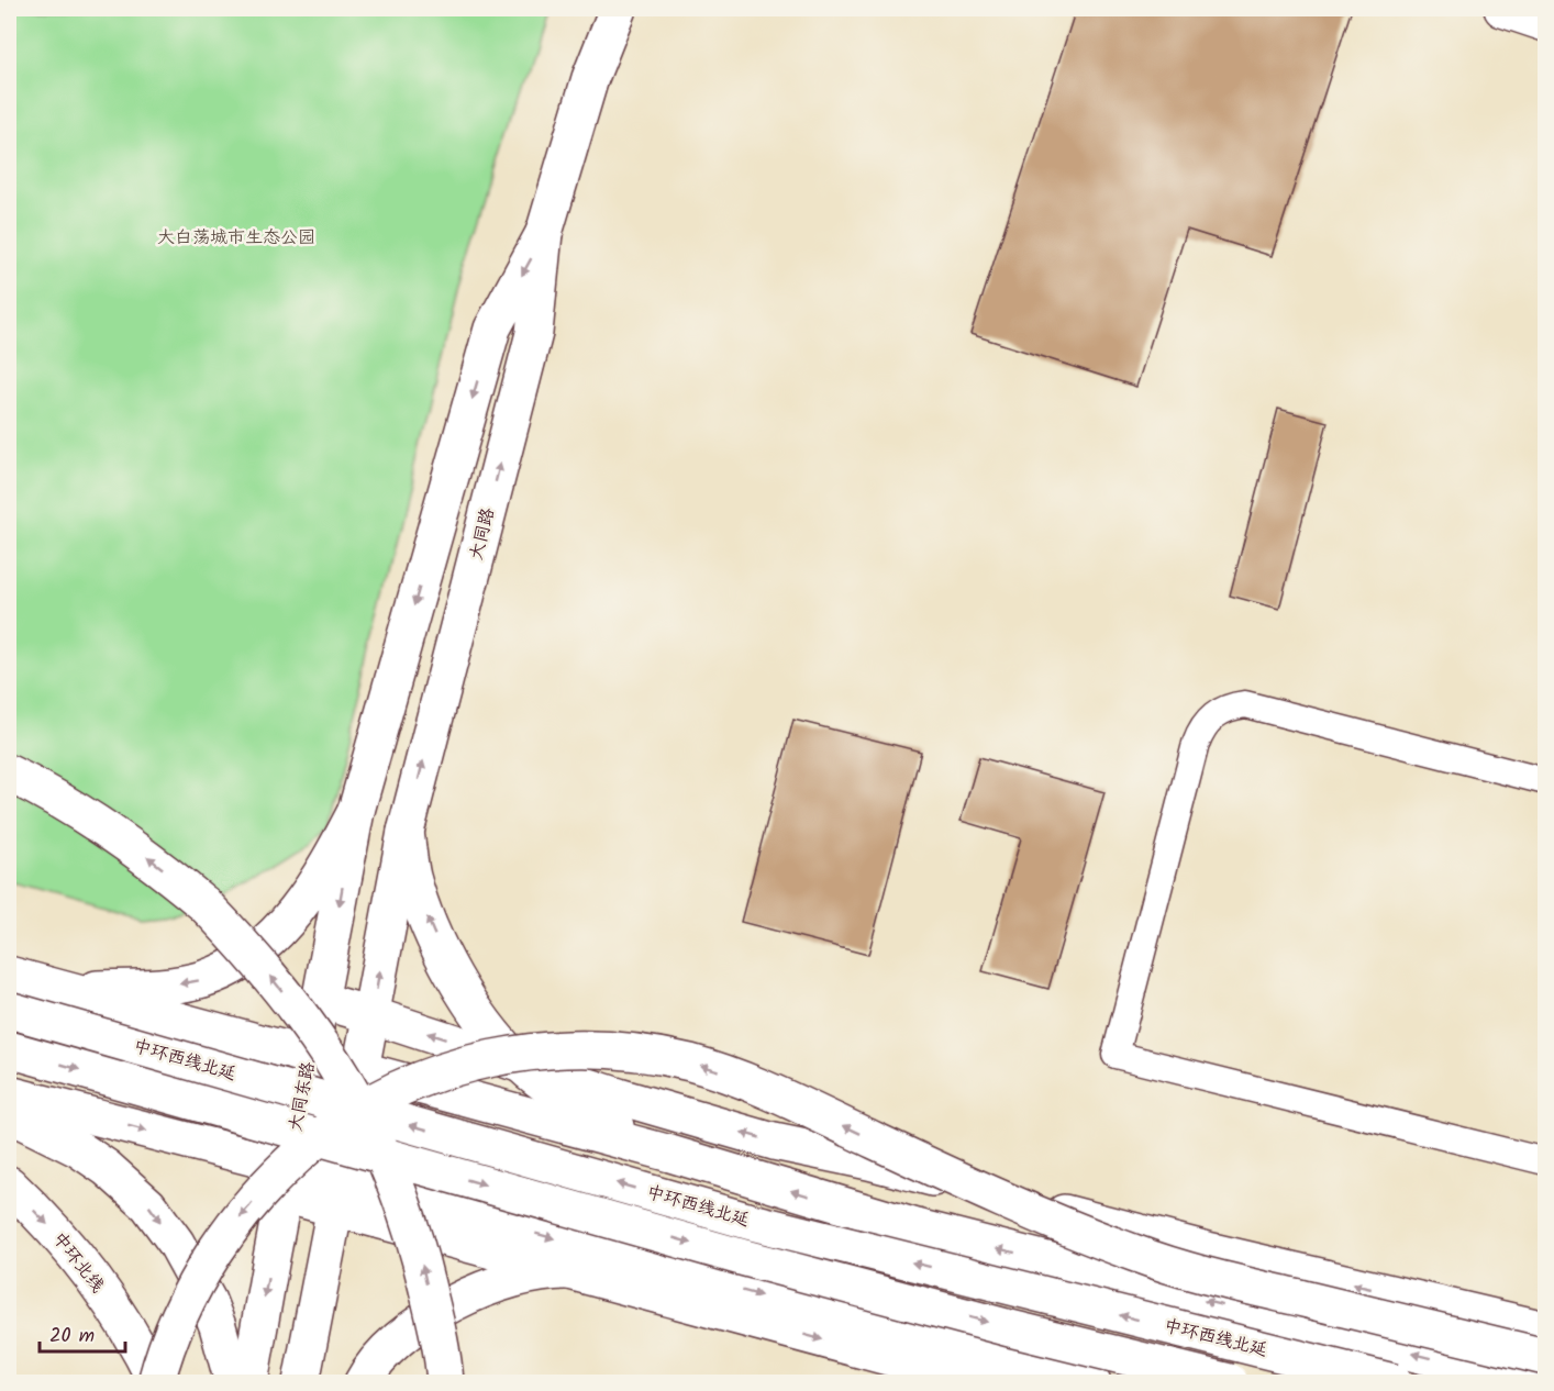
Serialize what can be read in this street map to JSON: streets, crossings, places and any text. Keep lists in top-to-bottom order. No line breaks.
{"streets":{"main road":["大同路","中环西线北延","大同东路","中环北线"]},"crossings":[["大同路","大同东路"]],"parks":["大白荡城市生态公园"],"scale_bar":"20 m"}
